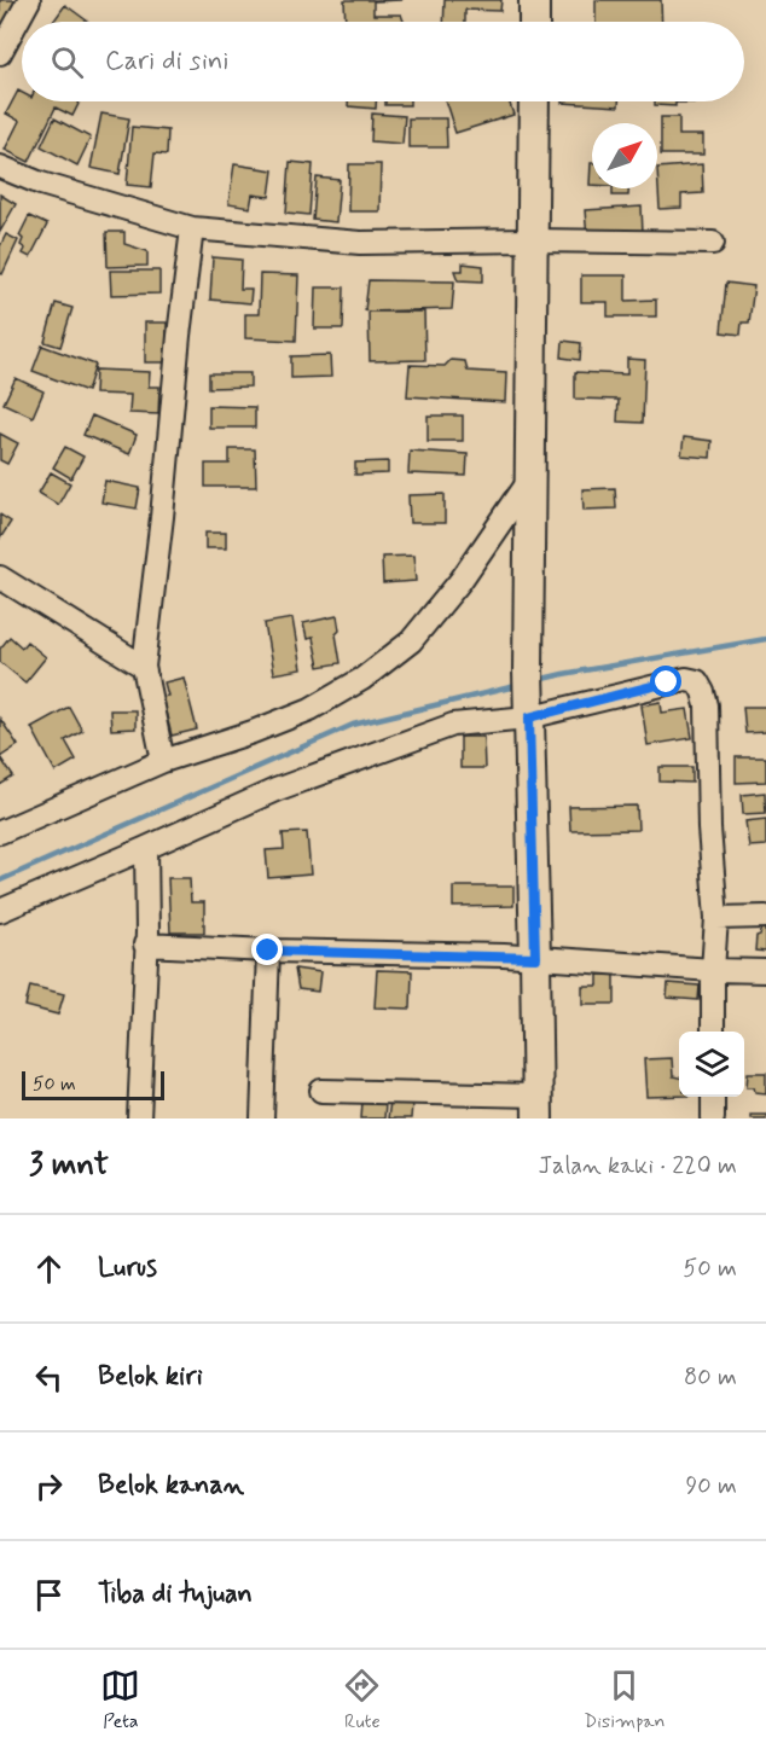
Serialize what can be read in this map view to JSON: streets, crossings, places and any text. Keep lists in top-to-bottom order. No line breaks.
{"scale_bar":"50 m","north":"top right","page":{"search":"Cari di sini","scale":"50 m","heading":["3 mnt","Jalan kaki · 220 m"],"list":[["Lurus","50 m"],["Belok kiri","80 m"],["Belok kanan","90 m"],"Tiba di tujuan"],"nav":["Peta","Rute","Disimpan"]}}
